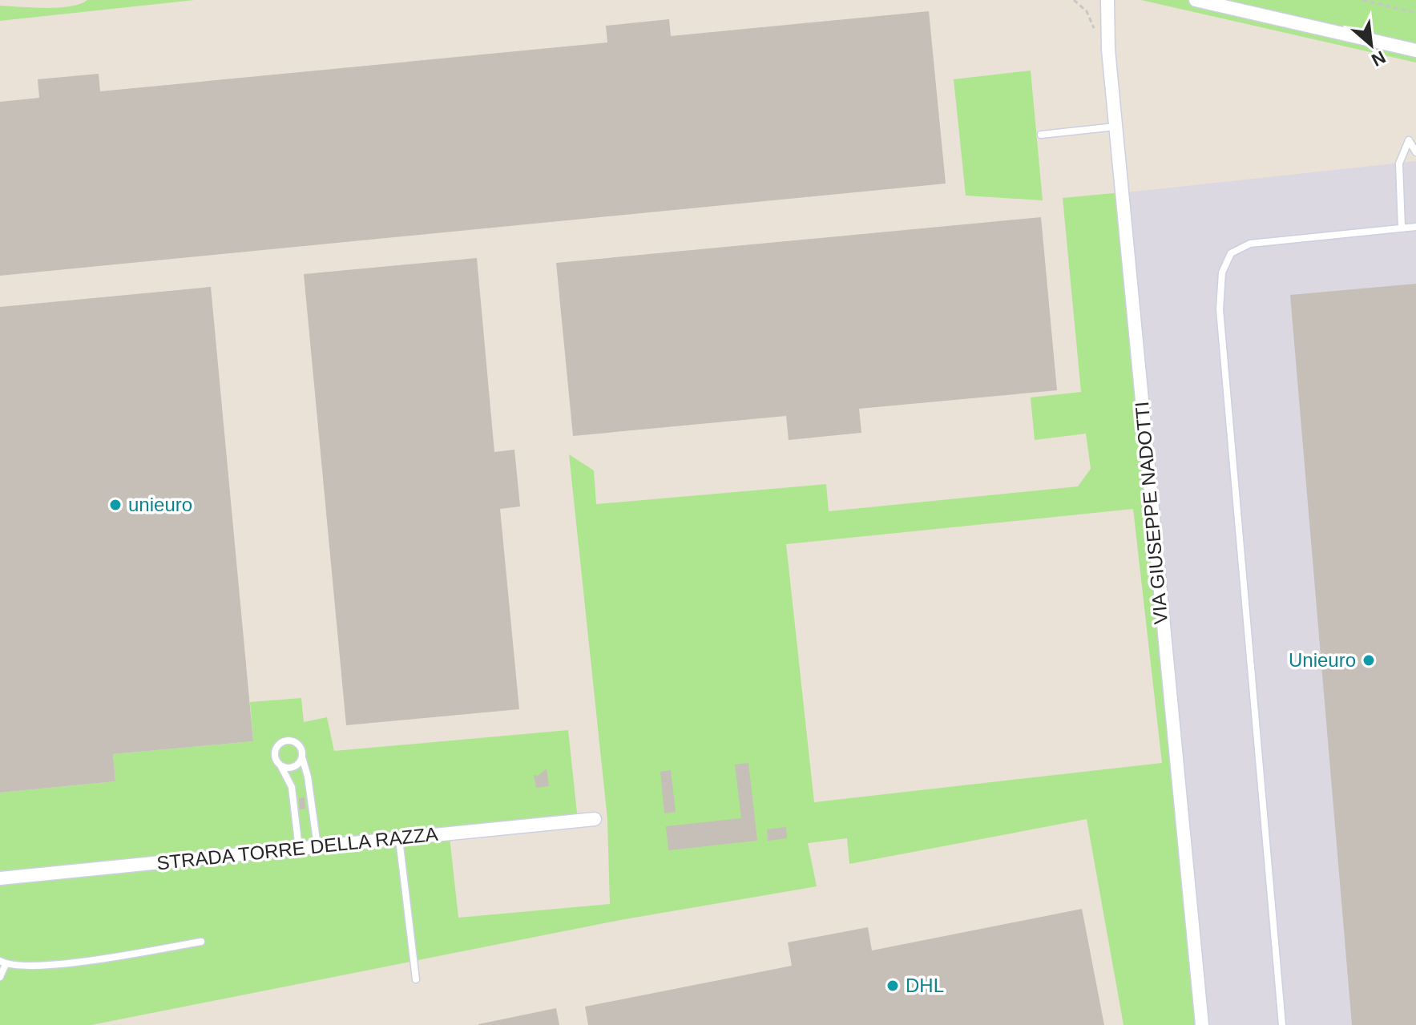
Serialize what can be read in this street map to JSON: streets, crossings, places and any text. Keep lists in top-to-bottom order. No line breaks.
{"streets":{"street":["VIA GIUSEPPE NADOTTI","STRADA TORRE DELLA RAZZA"]},"places":["unieuro","Unieuro","DHL"],"north":"bottom right"}
